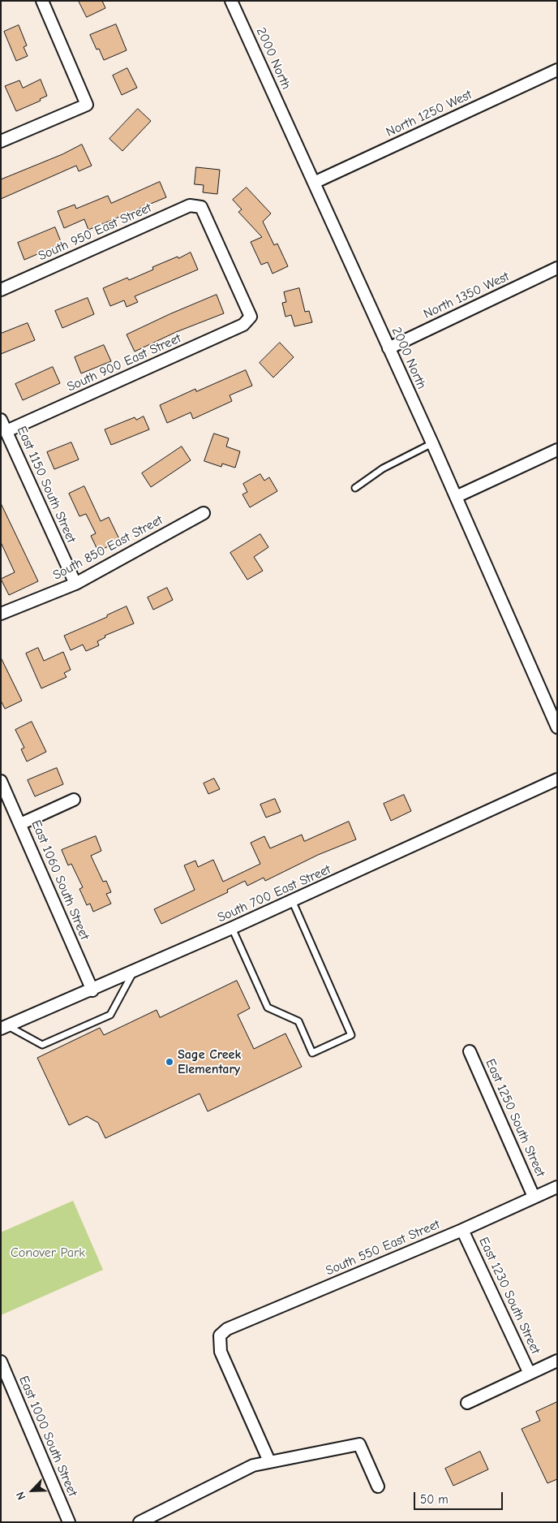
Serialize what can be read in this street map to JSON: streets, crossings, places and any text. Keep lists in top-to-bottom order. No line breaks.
{"streets":{"street":["2000 North","North 1250 West","South 950 East Street","North 1350 West","South 900 East Street","East 1150 South Street","South 850 East Street","East 1060 South Street","South 700 East Street","East 1250 South Street","South 550 East Street","East 1230 South Street","East 1000 South Street"]},"crossings":[["2000 North","North 1250 West"],["2000 North","North 1350 West"],["South 950 East Street","South 900 East Street"],["South 900 East Street","East 1150 South Street"],["East 1150 South Street","South 850 East Street"],["East 1060 South Street","South 700 East Street"],["East 1250 South Street","South 550 East Street"],["South 550 East Street","East 1230 South Street"]],"parks":["Conover Park"],"places":["Sage Creek Elementary"],"scale_bar":"50 m","north":"bottom left"}
